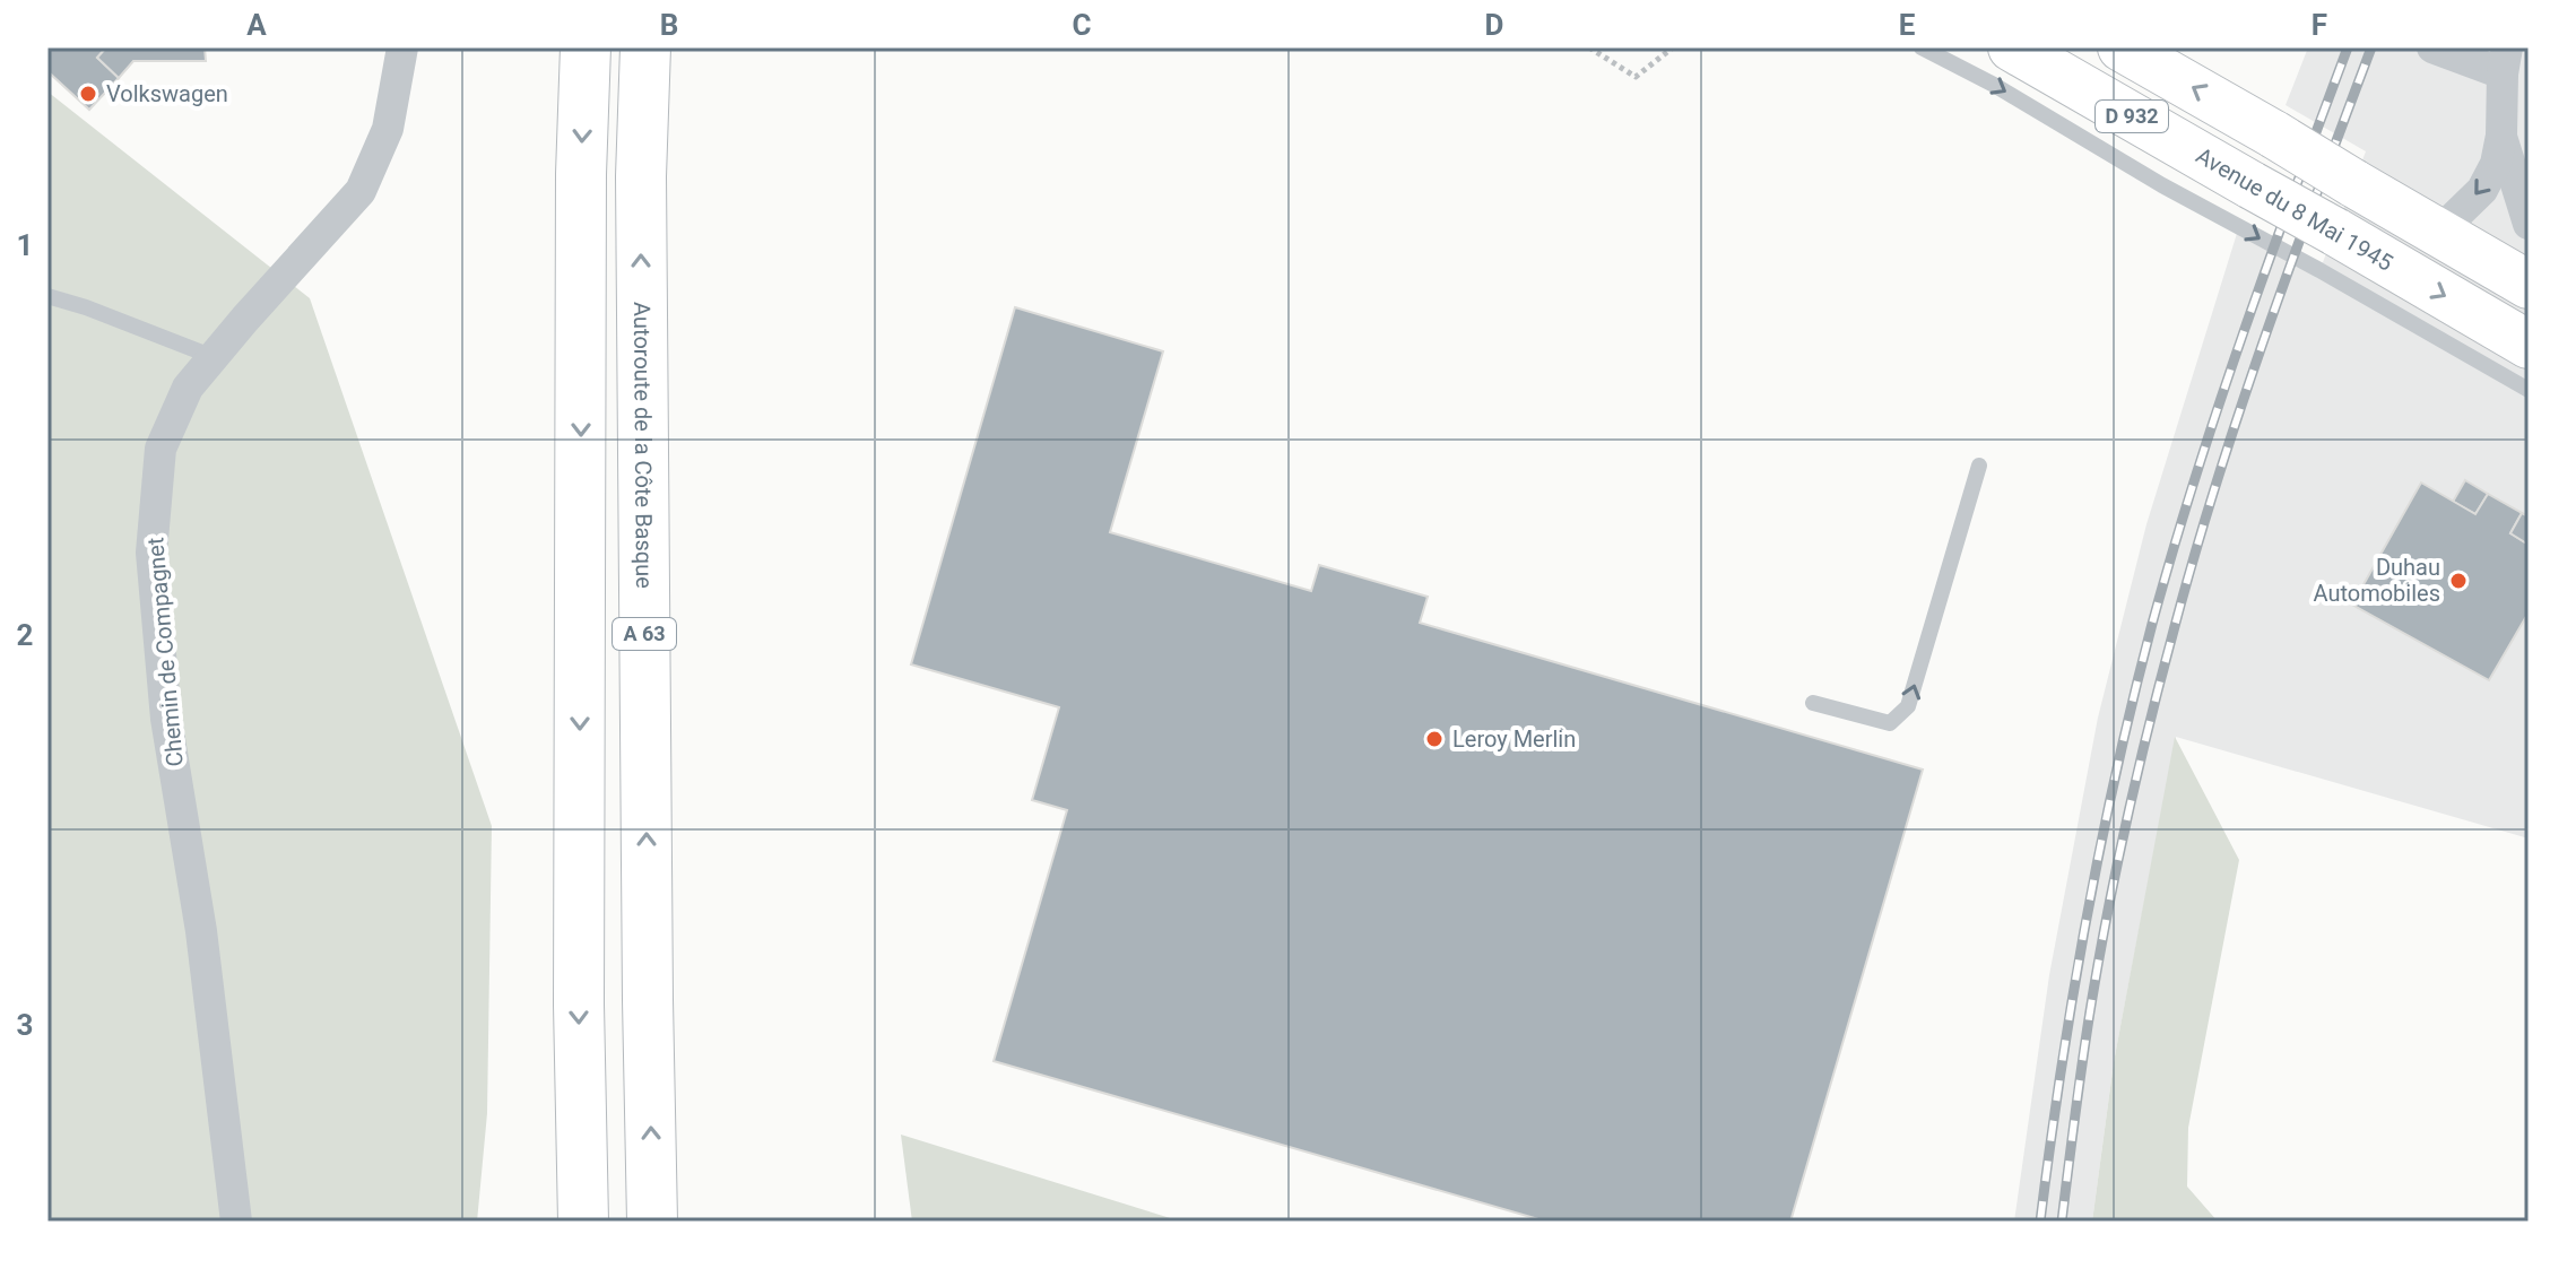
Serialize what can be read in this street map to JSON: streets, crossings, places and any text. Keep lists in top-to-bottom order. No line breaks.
{"streets":{"highway":["Autoroute de la Côte Basque","A 63"],"main road":["D 932","Avenue du 8 Mai 1945"],"street":["Chemin de Compagnet"]},"places":["Volkswagen","Duhau Automobiles","Leroy Merlin"],"grid":{"columns":["A","B","C","D","E","F"],"rows":["1","2","3"]}}
